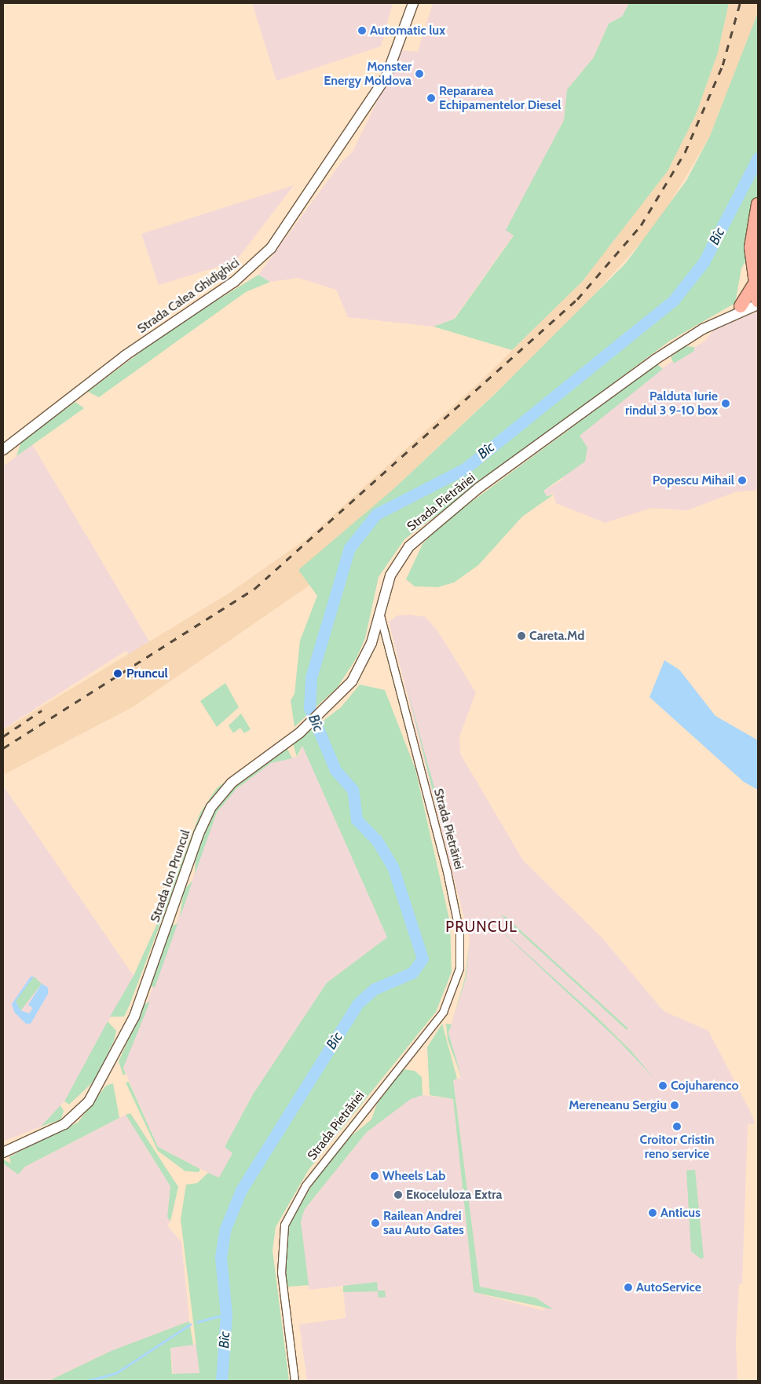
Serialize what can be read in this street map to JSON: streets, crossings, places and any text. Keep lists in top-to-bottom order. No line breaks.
{"streets":{"street":["Strada Calea Ghidighici","Strada Pietrăriei","Strada Ion Pruncul"]},"crossings":[["Strada Pietrăriei","Strada Ion Pruncul"]],"districts":["PRUNCUL"],"water":["Bîc"],"places":["Automatic lux","Monster Energy Moldova","Repararea Echipamentelor Diesel","Palduta Iurie rindul 3 9-10 box","Popescu Mihail","Careta.Md","Pruncul","Cojuharenco","Mereneanu Sergiu","Croitor Cristin reno service","Wheels Lab","Eкoceluloza Extra","Anticus","Railean Andrei sau Auto Gates","AutoService"]}
